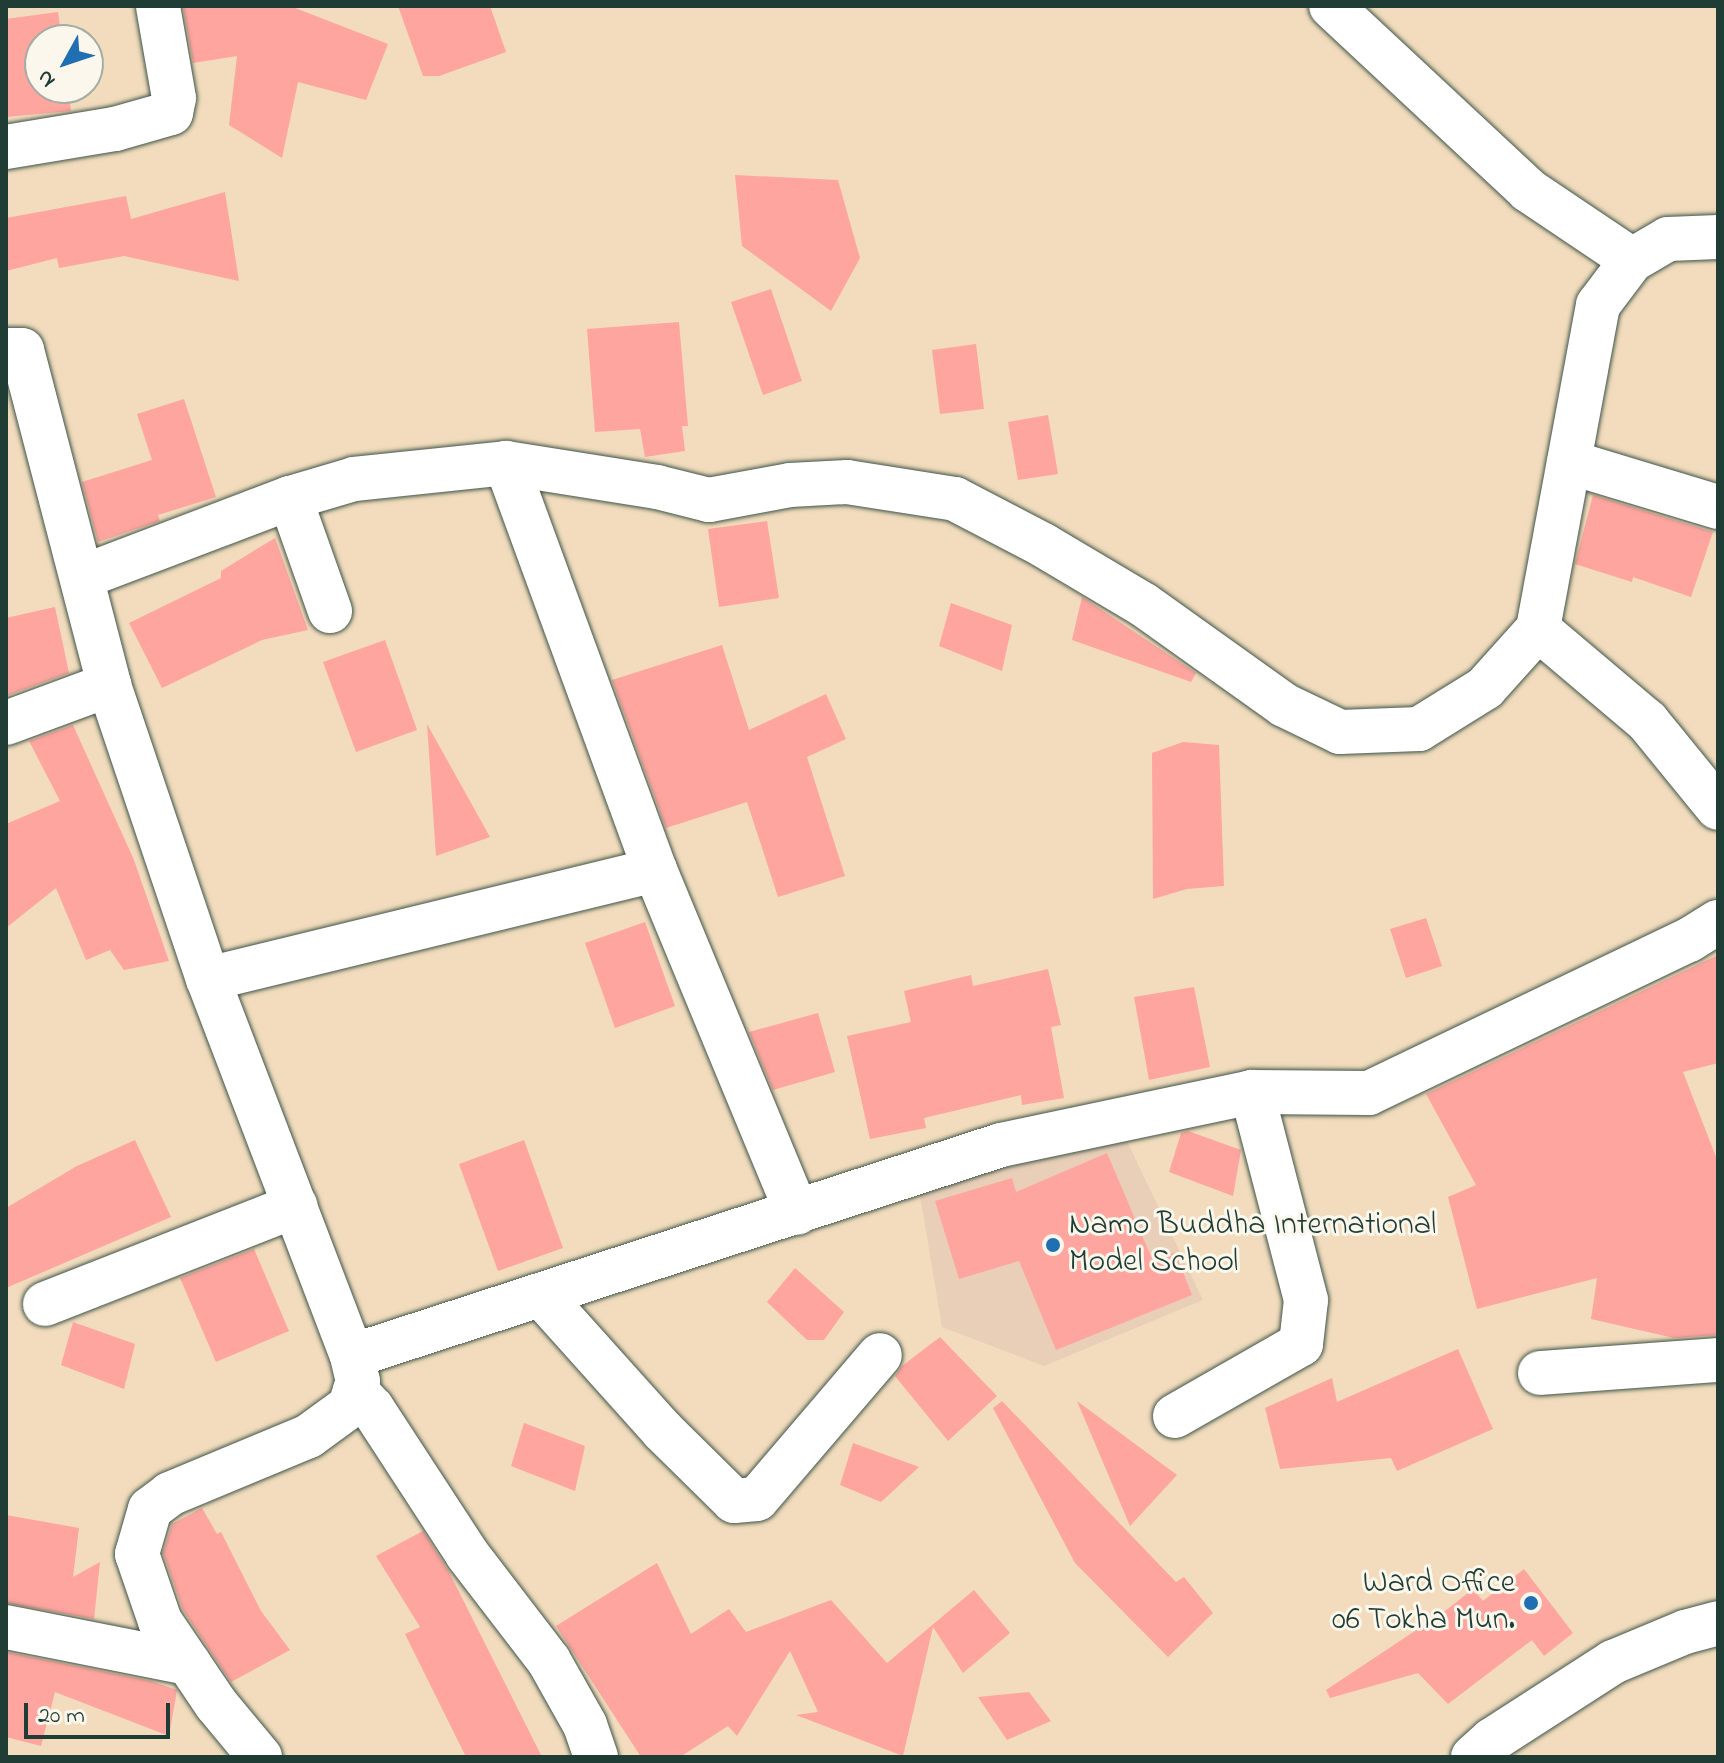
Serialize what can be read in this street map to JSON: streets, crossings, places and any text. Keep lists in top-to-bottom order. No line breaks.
{"places":["Namo Buddha International Model School","Ward Office 06 Tokha Mun."],"scale_bar":"20 m","north":"bottom left"}
